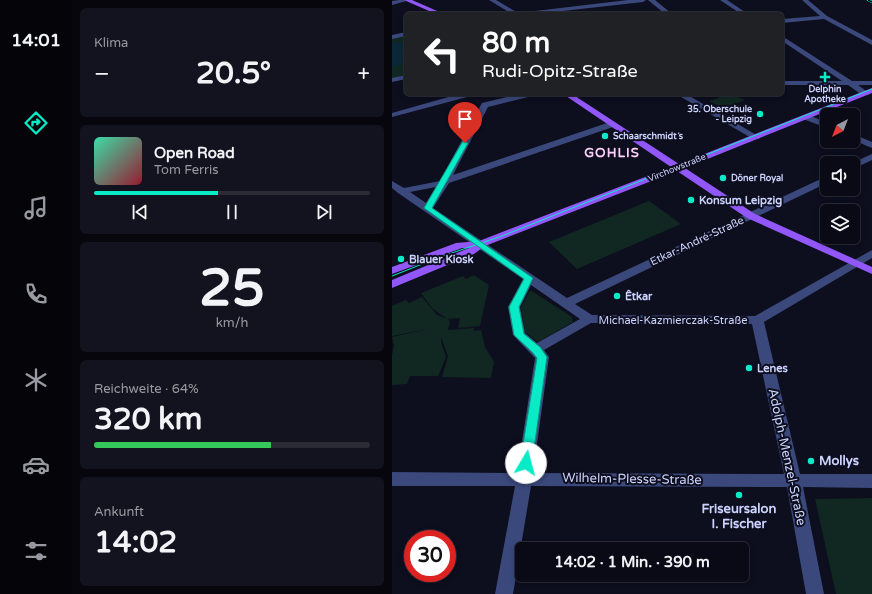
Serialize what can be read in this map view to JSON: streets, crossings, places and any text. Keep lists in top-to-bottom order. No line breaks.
{"streets":{"main road":["Virchowstraße"],"street":["Etkar-André-Straße","Michael-Kazmierczak-Straße","Adolph-Menzel-Straße","Wilhelm-Plesse-Straße"]},"crossings":[["Michael-Kazmierczak-Straße","Adolph-Menzel-Straße"],["Adolph-Menzel-Straße","Wilhelm-Plesse-Straße"]],"districts":["GOHLIS"],"places":{"health":["Delphin Apotheke"],"other":["35. Oberschule - Leipzig","Schaarschmidt´s","Döner Royal","Konsum Leipzig","Blauer Kiosk","Êtkar","Lenes","Mollys","Friseursalon I. Fischer"]},"north":"bottom left","page":{"tabs":"14:01","tile":["Klima",["25","km/h"],["Reichweite · 64%","320 km"],["Ankunft","14:02"]],"turn":["80 m","Rudi-Opitz-Straße"],"heat":["−","20.5°","+"],"song":["Open Road","Tom Ferris"],"limit":"30","trip":"14:02 · 1 Min. · 390 m"}}
